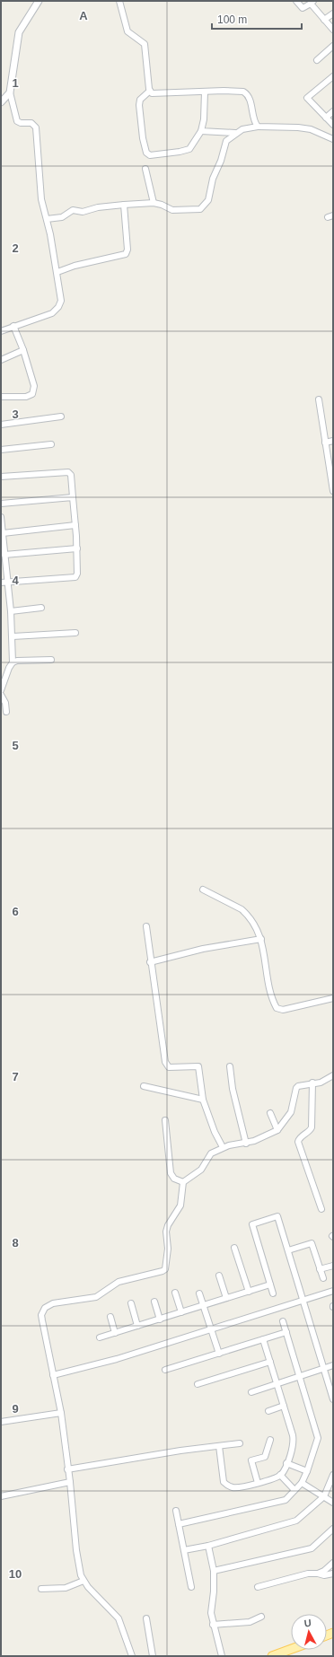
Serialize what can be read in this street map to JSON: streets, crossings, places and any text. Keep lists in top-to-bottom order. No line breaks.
{"scale_bar":"100 m","north":"top","grid":{"columns":["A"],"rows":["1","2","3","4","5","6","7","8","9","10"]}}
